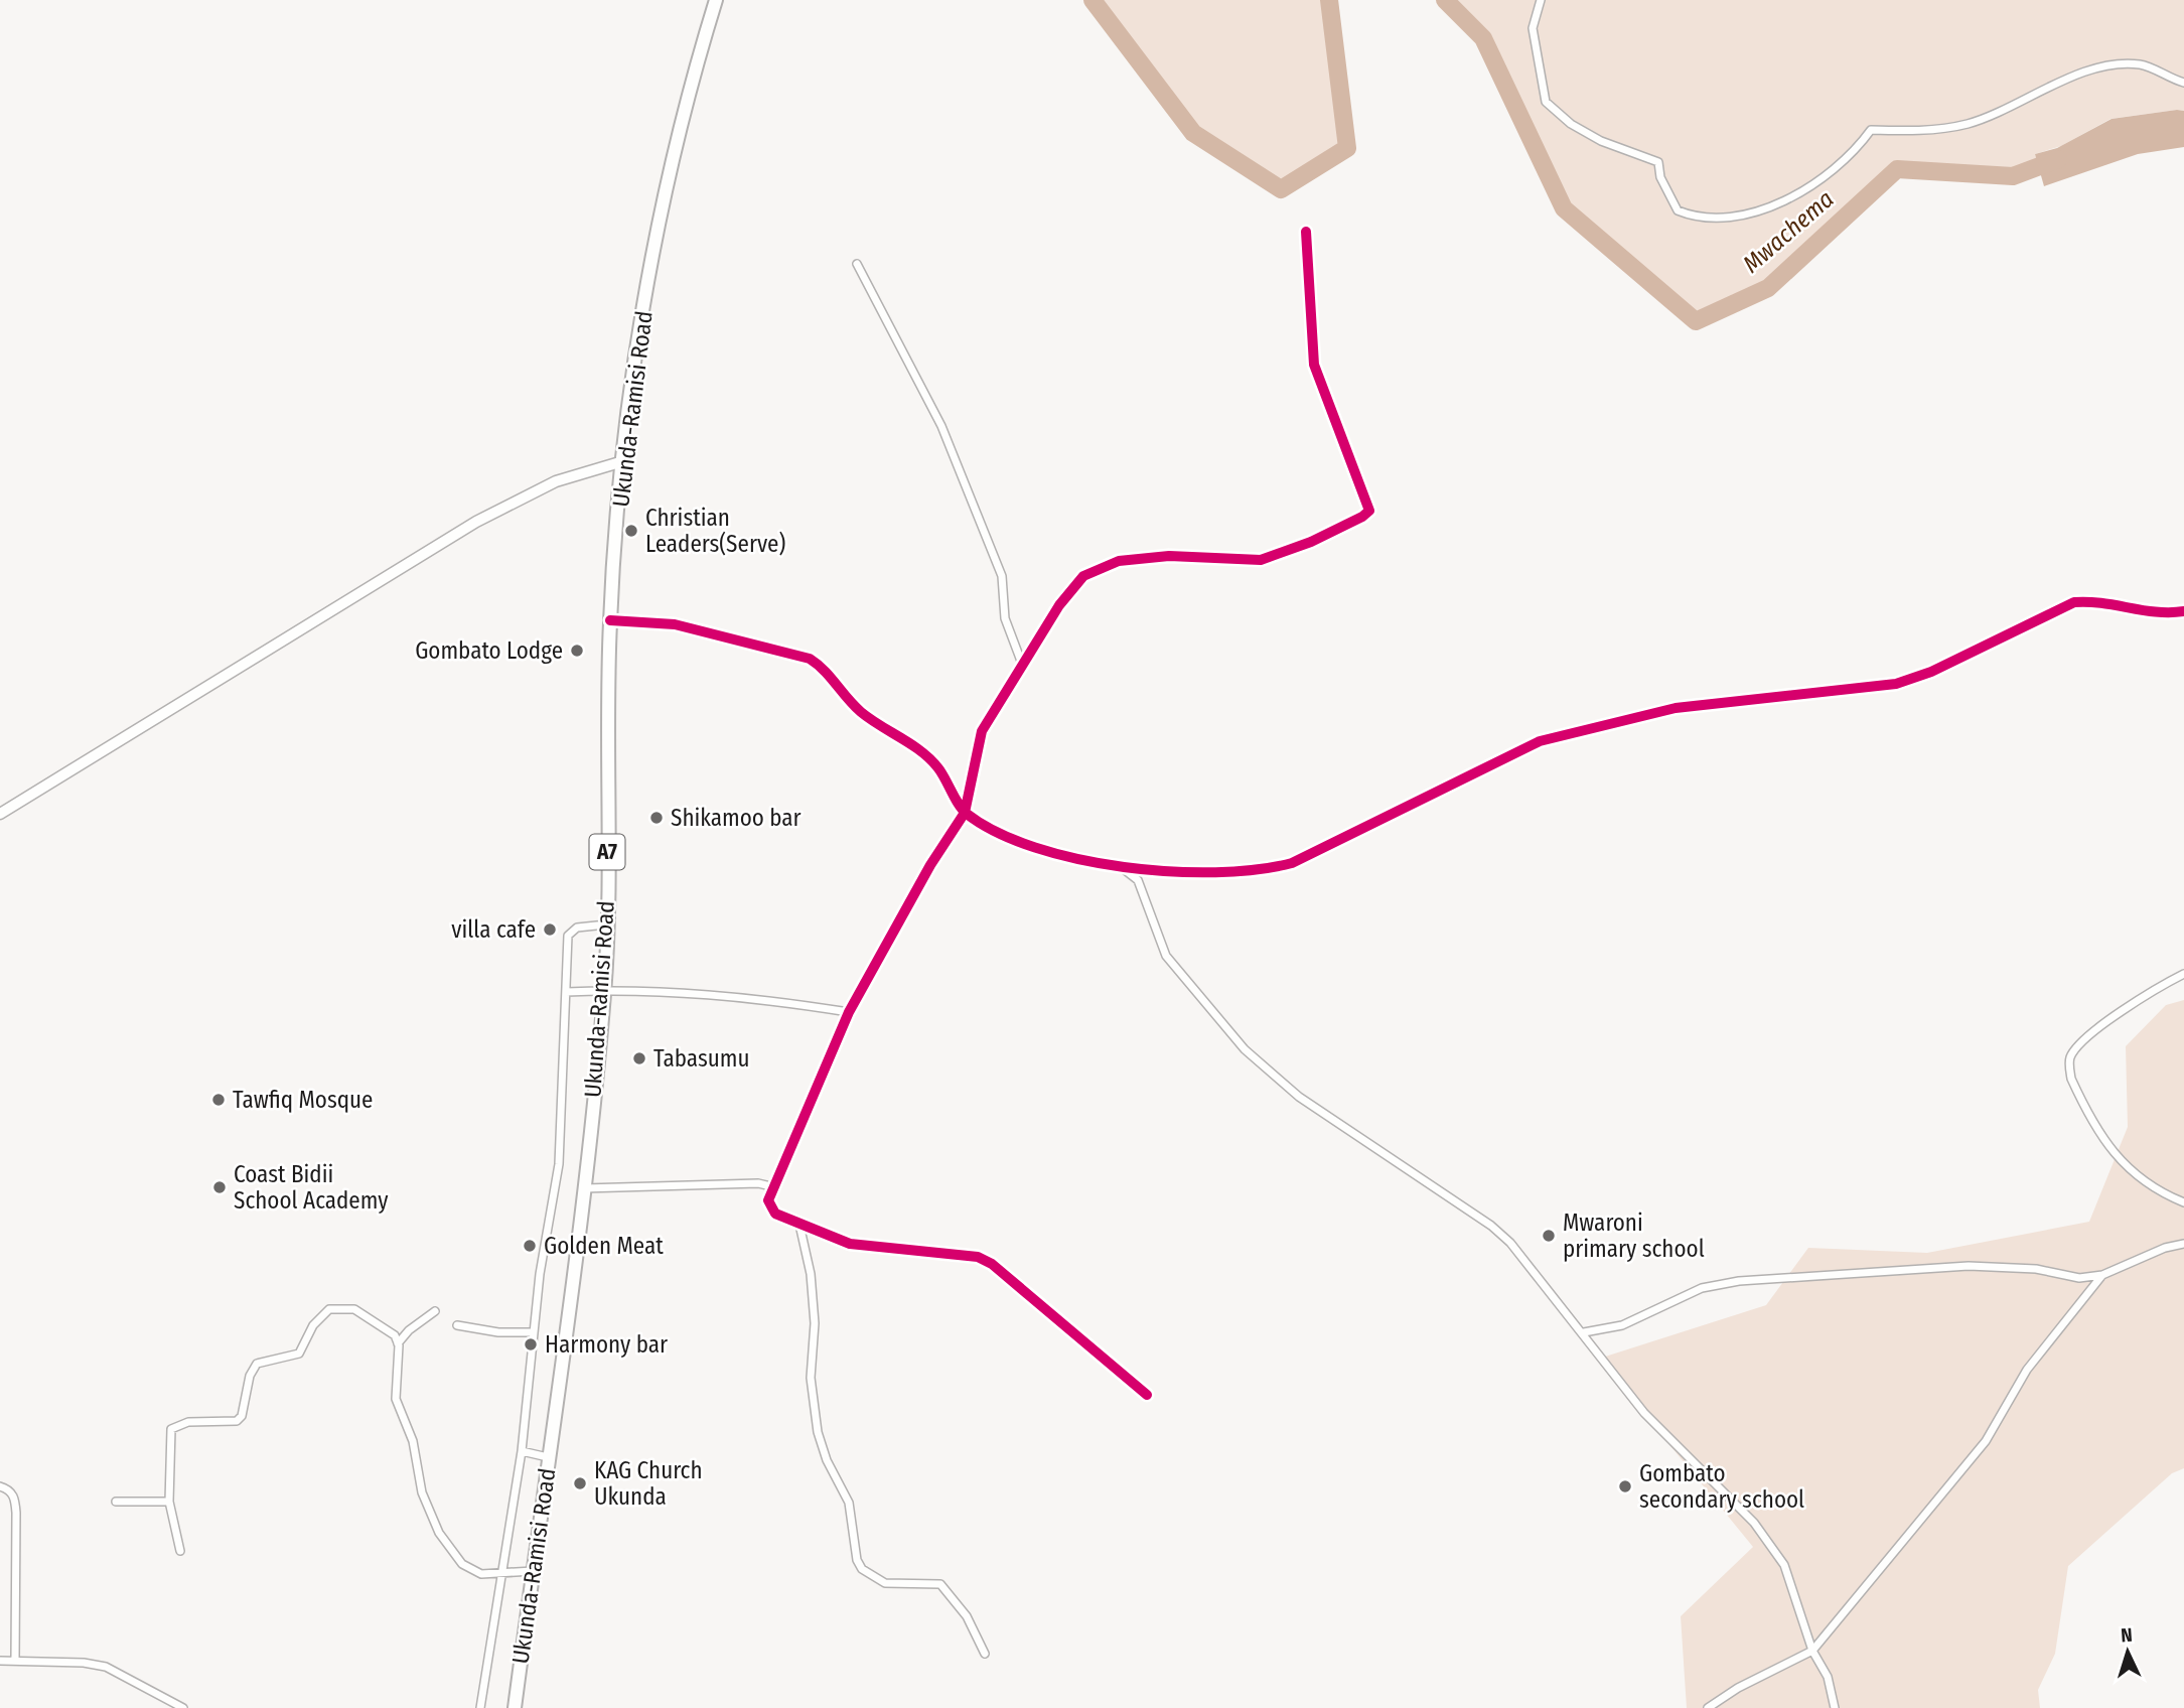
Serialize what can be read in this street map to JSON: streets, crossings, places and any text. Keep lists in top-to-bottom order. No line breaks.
{"streets":{"highway":["Ukunda-Ramisi Road","A7"]},"water":["Mwachema"],"places":["Christian Leaders(Serve)","Gombato Lodge","Shikamoo bar","villa cafe","Tabasumu","Tawfiq Mosque","Coast Bidii School Academy","Mwaroni primary school","Golden Meat","Harmony bar","KAG Church Ukunda","Gombato secondary school"],"north":"top"}
